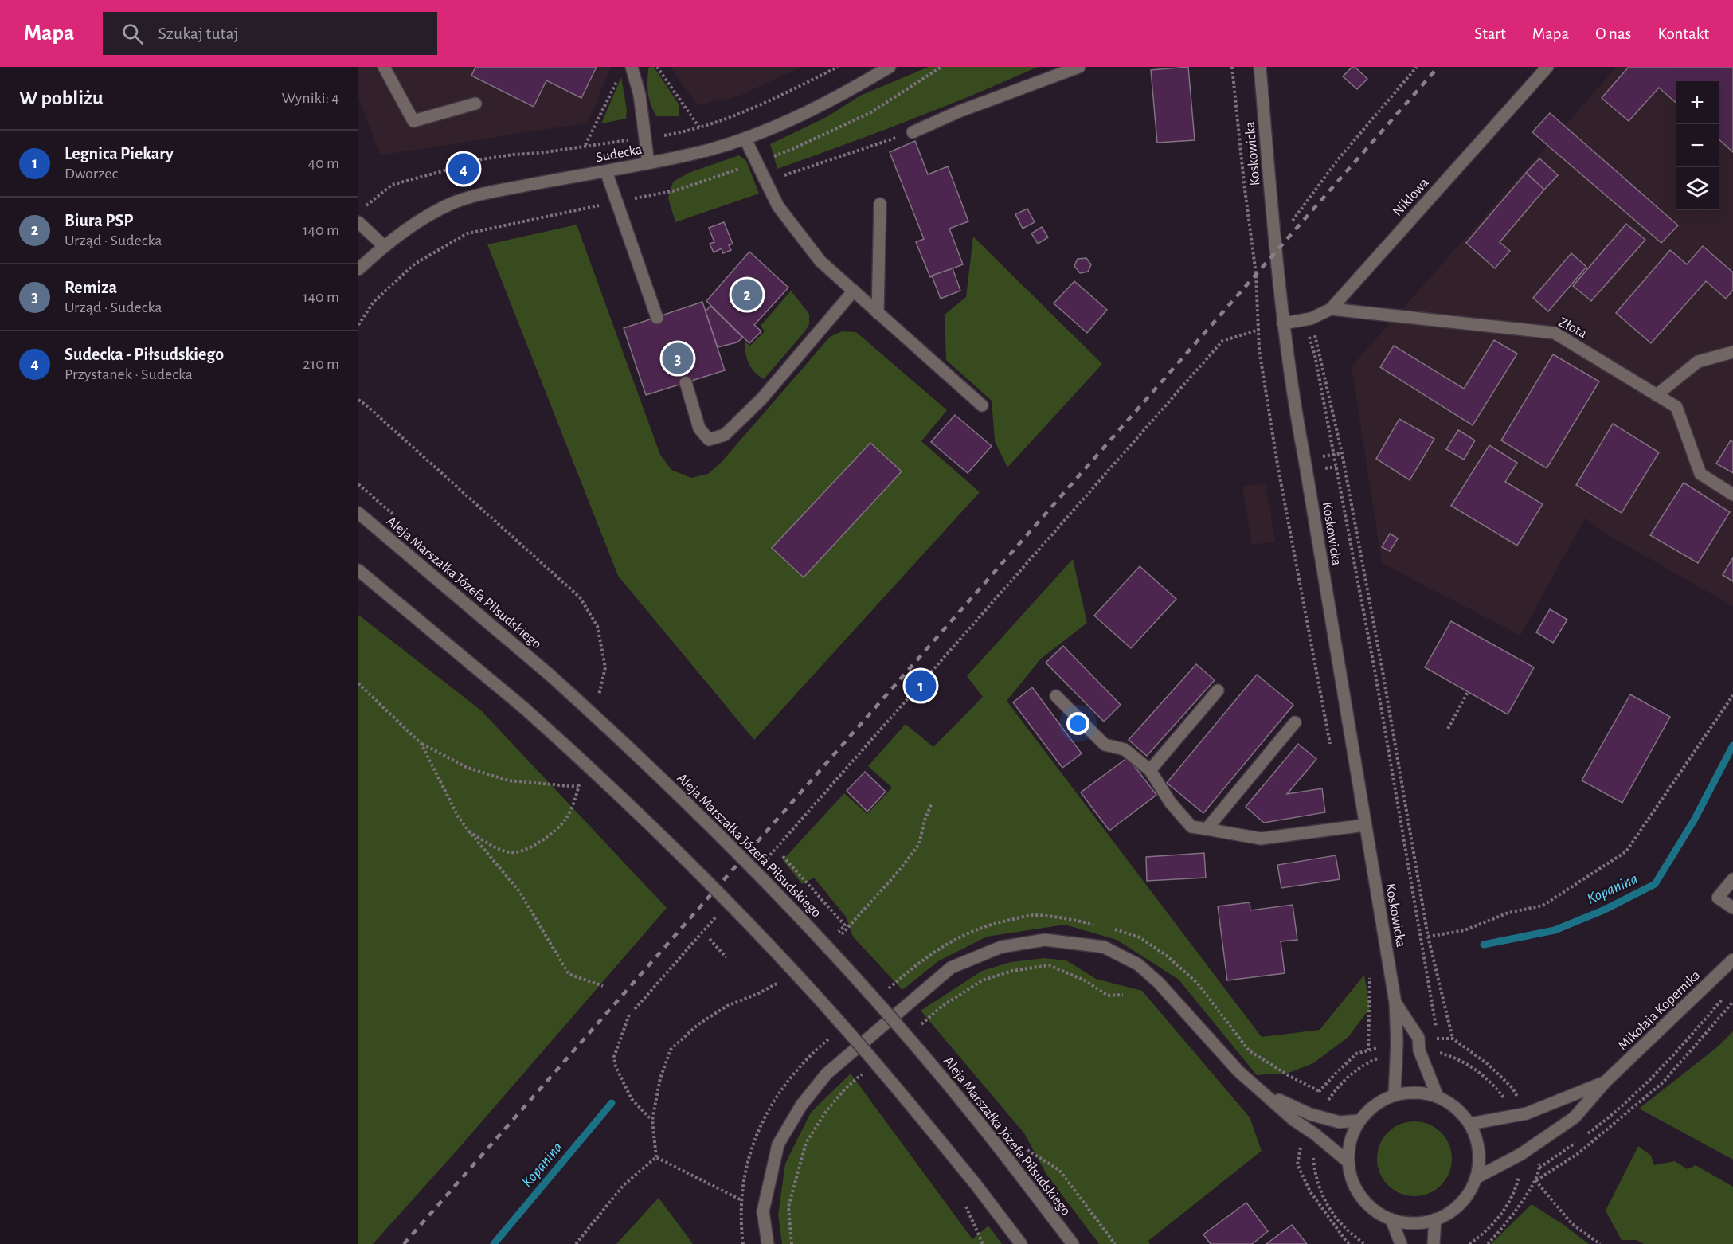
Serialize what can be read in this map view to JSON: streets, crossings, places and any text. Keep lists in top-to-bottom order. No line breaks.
{"streets":{"street":["Sudecka","Koskowicka","Niklowa","Złota","Aleja Marszałka Józefa Piłsudskiego","Mikołaja Kopernika"]},"crossings":[["Koskowicka","Niklowa"],["Koskowicka","Mikołaja Kopernika"],["Niklowa","Złota"]],"water":["Kopanina"],"page":{"header":"Mapa","search":"Szukaj tutaj","nav":["Start","Mapa","O nas","Kontakt"],"heading":["W pobliżu","Wyniki: 4"],"map_buttons":["+","−"],"list":[{"mark":"1","name":"Legnica Piekary","note":"Dworzec","value":"40 m"},{"mark":"2","name":"Biura PSP","note":"Urząd · Sudecka","value":"140 m"},{"mark":"3","name":"Remiza","note":"Urząd · Sudecka","value":"140 m"},{"mark":"4","name":"Sudecka - Piłsudskiego","note":"Przystanek · Sudecka","value":"210 m"}],"pins":["4","2","3","1"]}}
